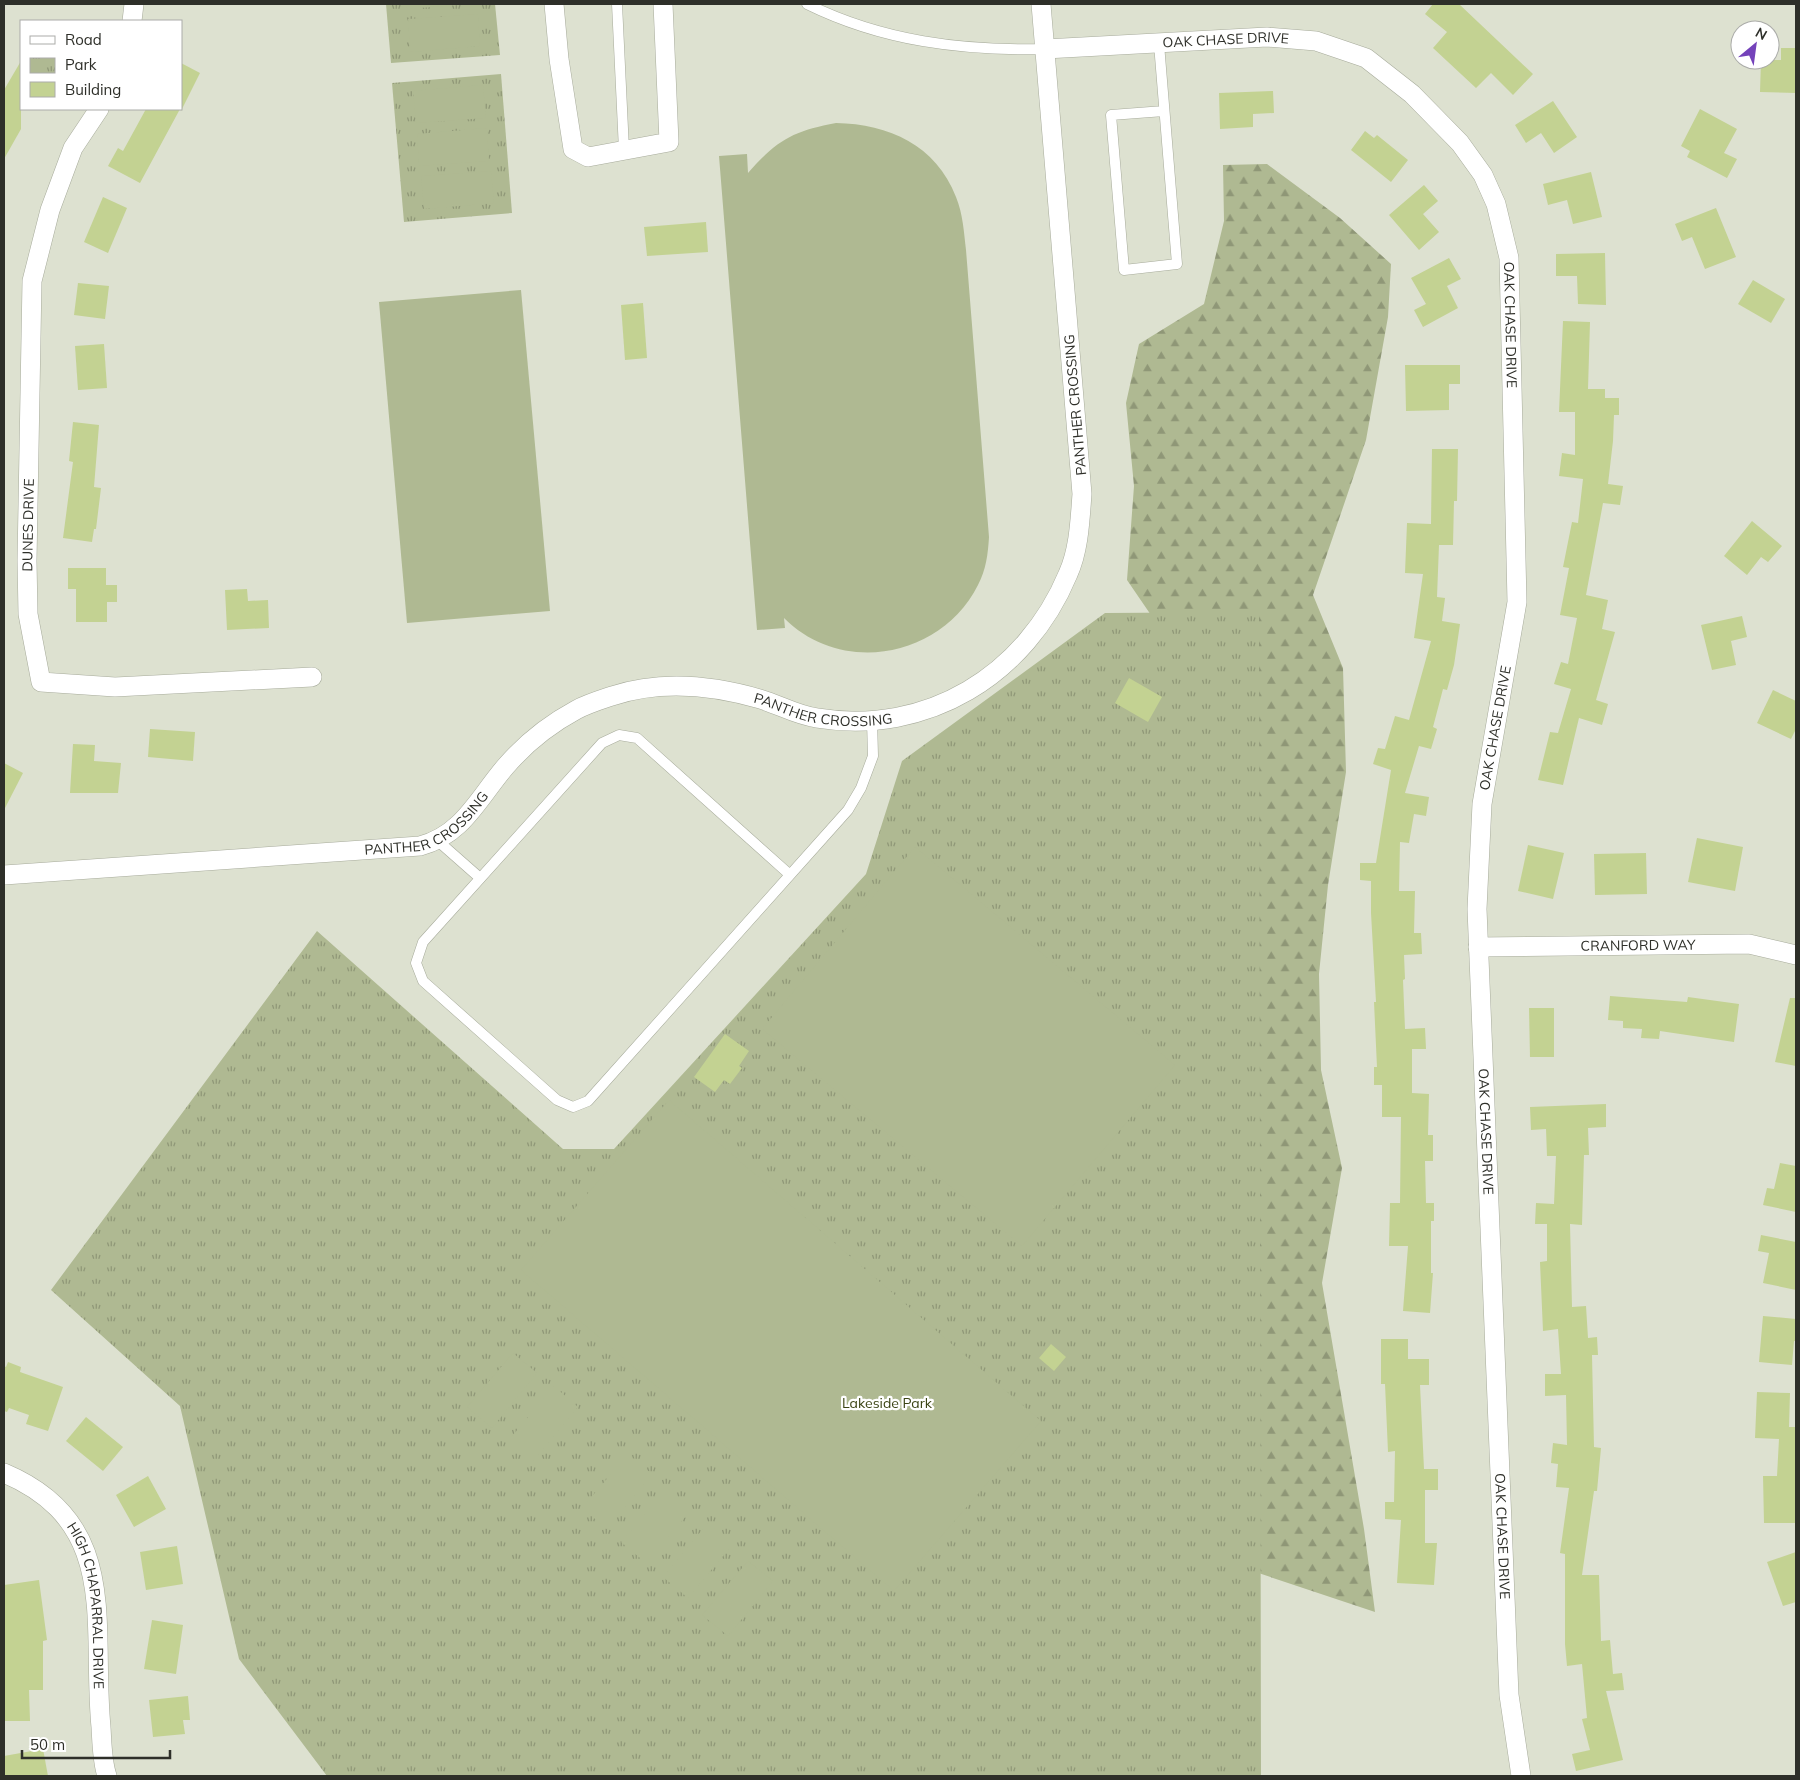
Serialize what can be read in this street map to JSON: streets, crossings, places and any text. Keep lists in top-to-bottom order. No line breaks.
{"streets":{"street":["OAK CHASE DRIVE","PANTHER CROSSING","DUNES DRIVE","CRANFORD WAY","HIGH CHAPARRAL DRIVE"]},"crossings":[["OAK CHASE DRIVE","PANTHER CROSSING"],["OAK CHASE DRIVE","CRANFORD WAY"]],"parks":["Lakeside Park"],"legend":["Road","Park","Building"],"scale_bar":"50 m","north":"top right"}
